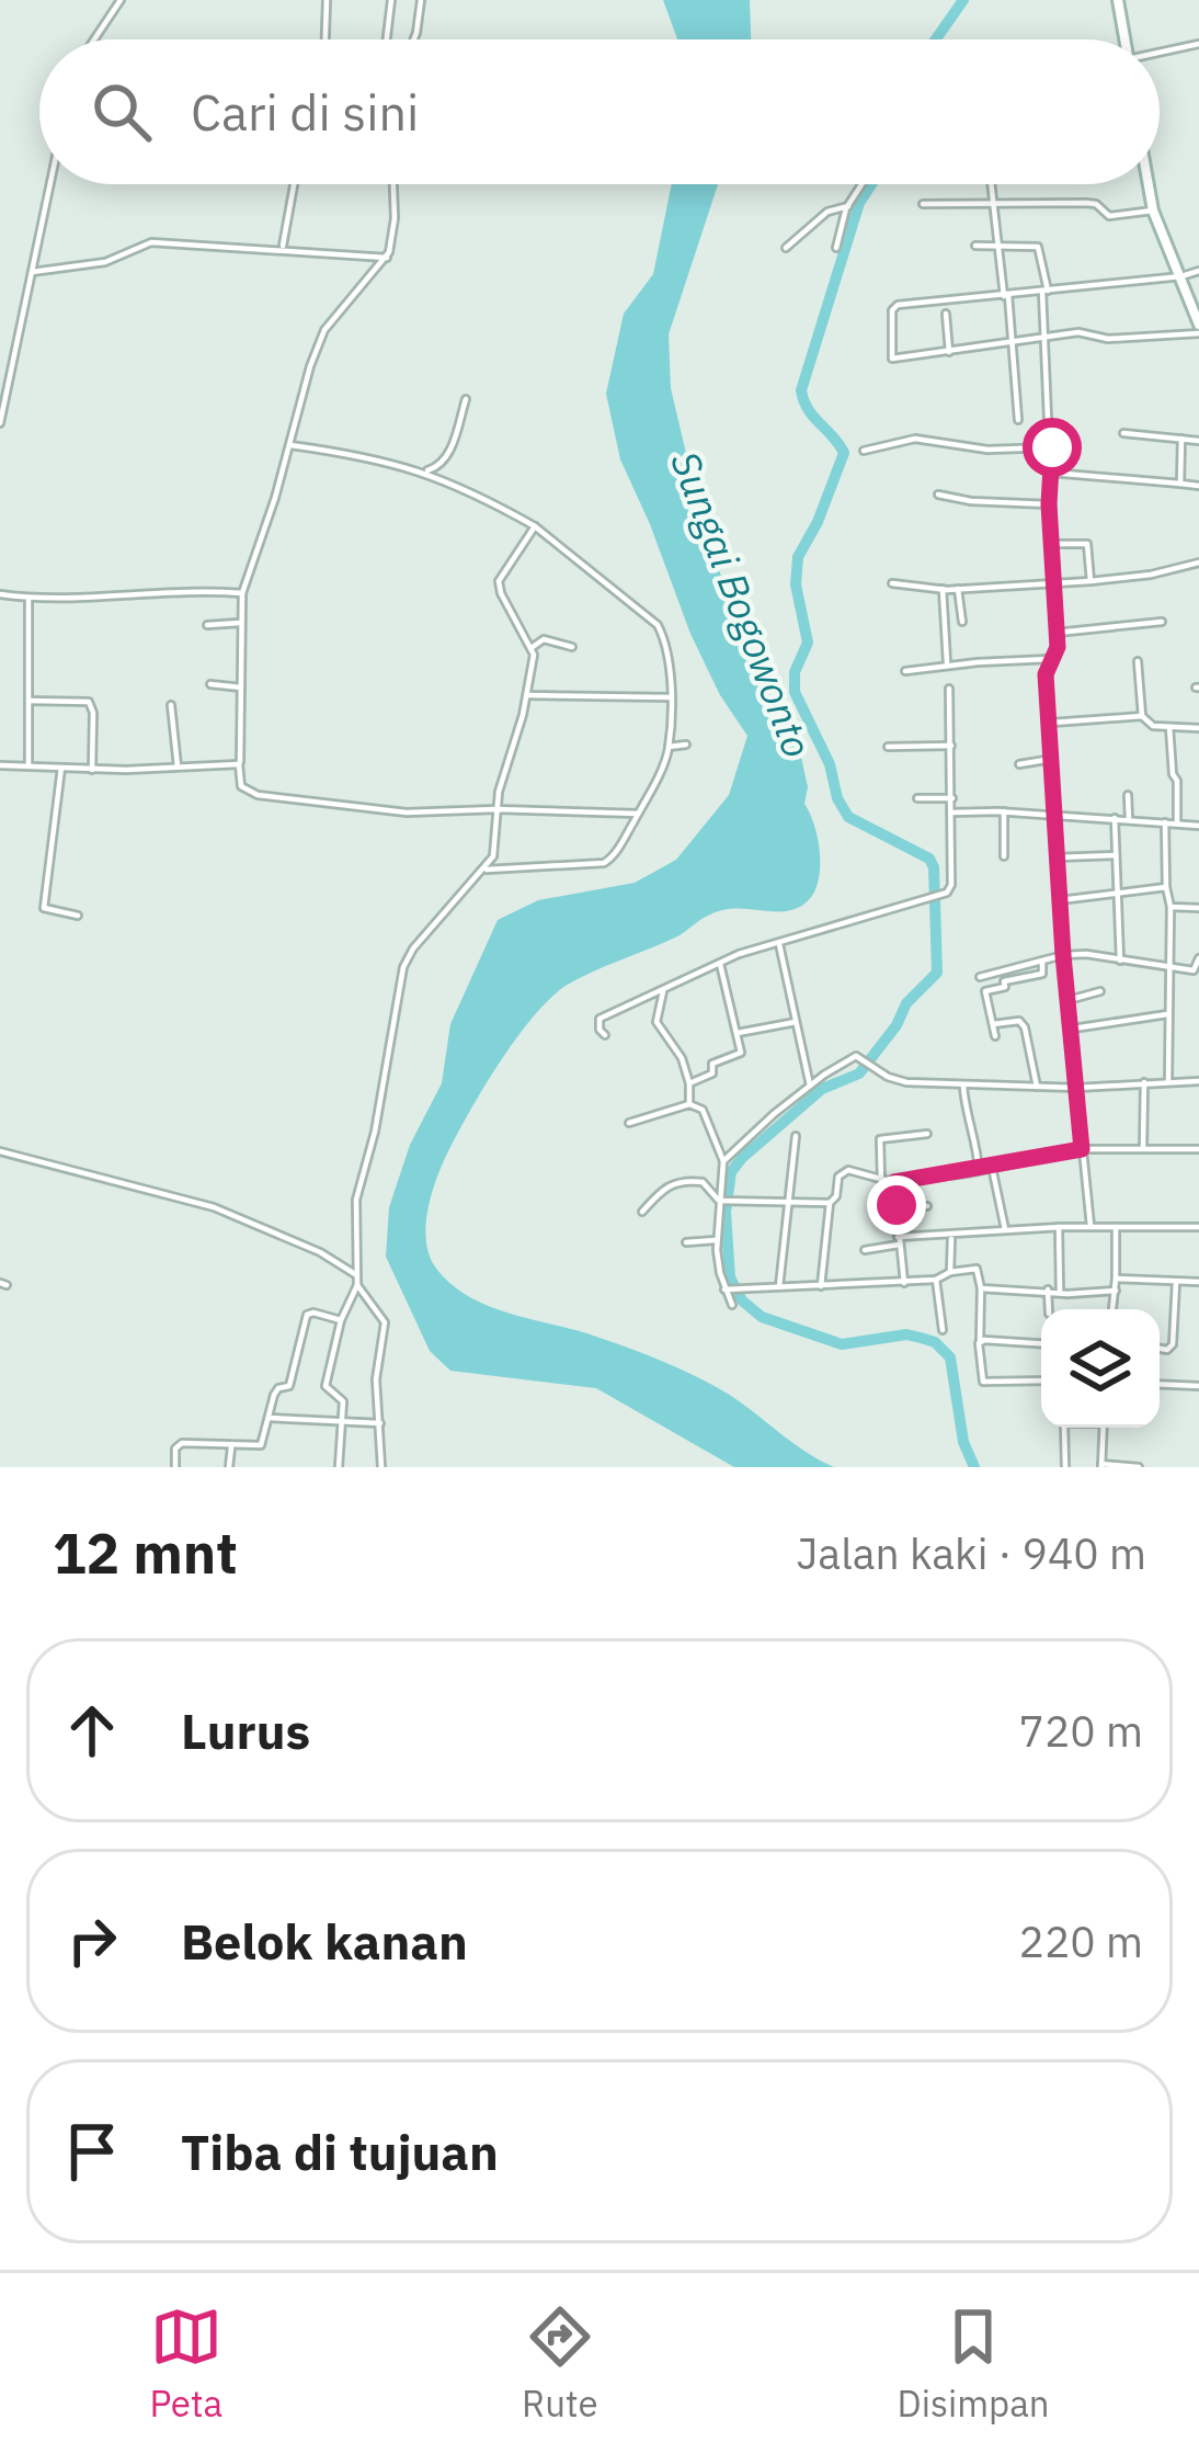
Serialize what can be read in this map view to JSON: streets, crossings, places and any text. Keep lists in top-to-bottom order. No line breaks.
{"water":["Sungai Bogowonto"],"page":{"search":"Cari di sini","heading":["12 mnt","Jalan kaki · 940 m"],"list":[["Lurus","720 m"],["Belok kanan","220 m"],"Tiba di tujuan"],"nav":["Peta","Rute","Disimpan"]}}
